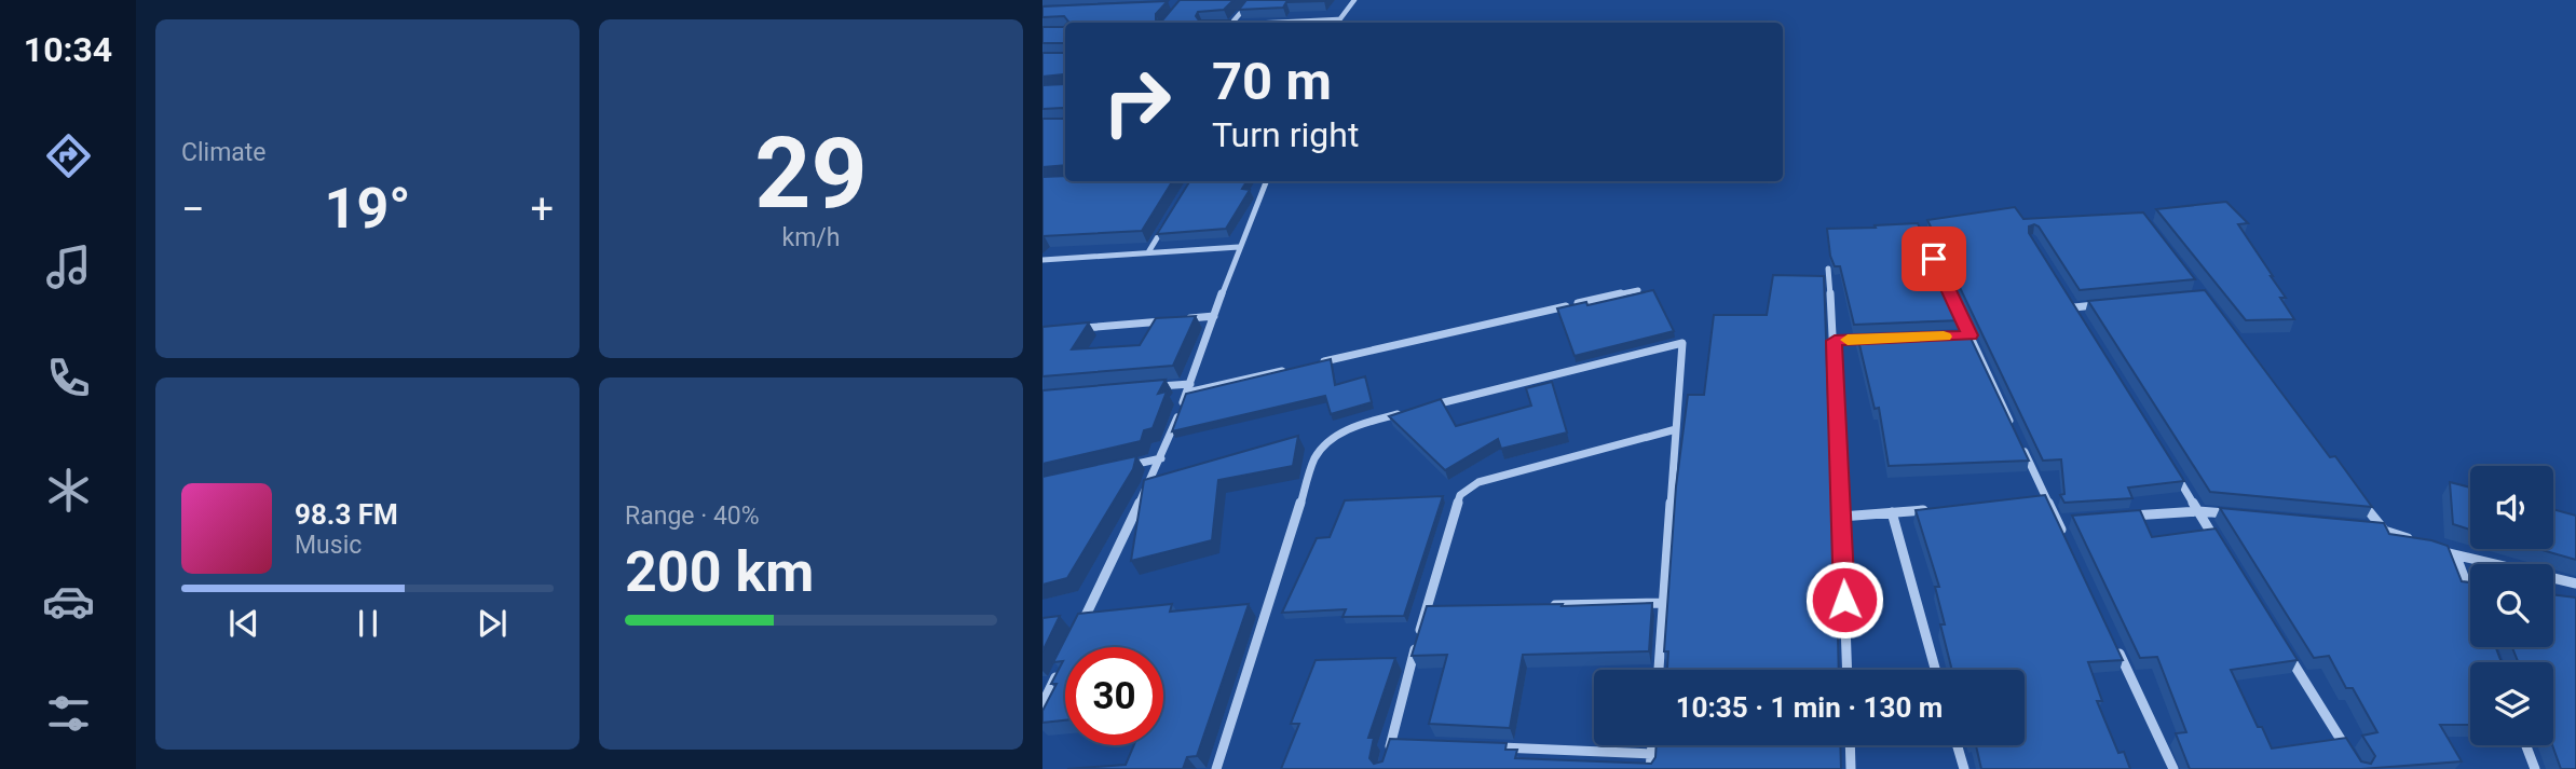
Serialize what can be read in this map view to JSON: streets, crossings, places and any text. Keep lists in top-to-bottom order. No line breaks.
{"page":{"tabs":"10:34","tile":["Climate",["29","km/h"],["Range · 40%","200 km"]],"turn":["70 m","Turn right"],"heat":["−","19°","+"],"song":["98.3 FM","Music"],"limit":"30","trip":"10:35 · 1 min · 130 m"}}
